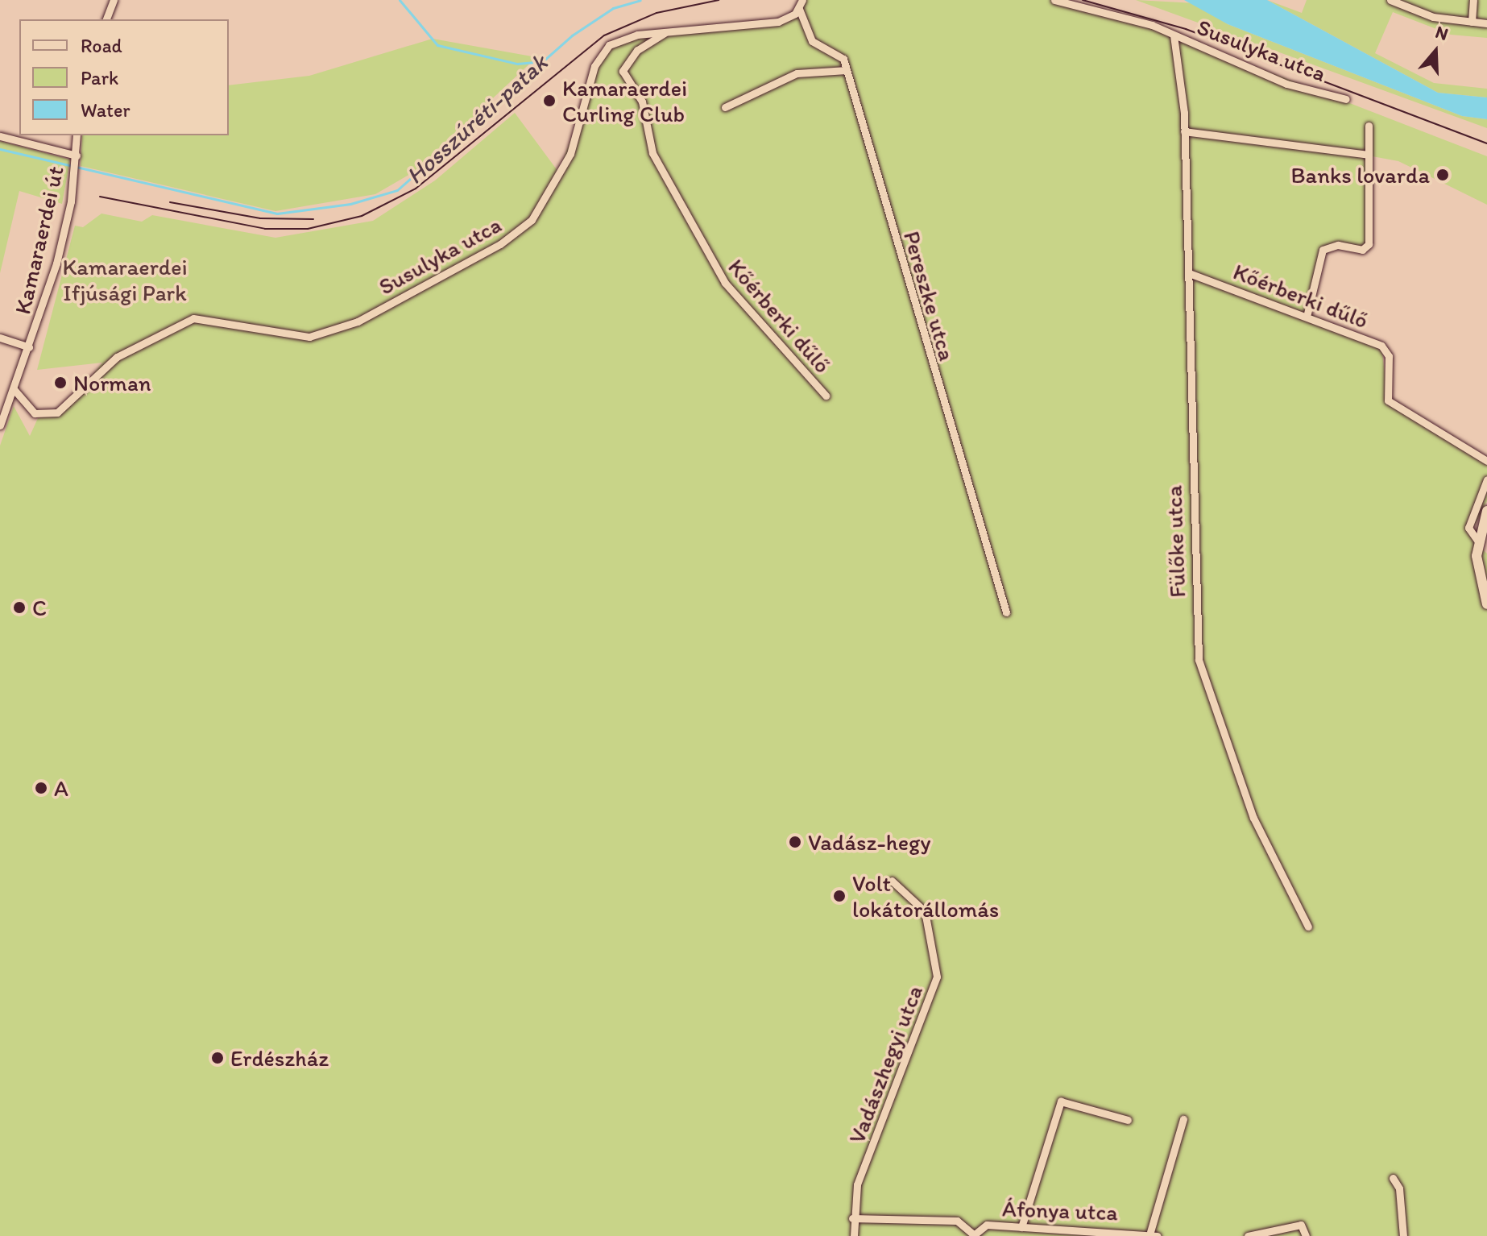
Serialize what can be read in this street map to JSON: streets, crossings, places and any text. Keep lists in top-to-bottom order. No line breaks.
{"streets":{"street":["Susulyka utca","Kamaraerdei út","Pereszke utca","Kőérberki dűlő","Fülőke utca","Vadászhegyi utca","Áfonya utca"]},"crossings":[["Susulyka utca","Kamaraerdei út"],["Susulyka utca","Pereszke utca"],["Susulyka utca","Kőérberki dűlő"],["Susulyka utca","Fülőke utca"],["Kőérberki dűlő","Fülőke utca"],["Vadászhegyi utca","Áfonya utca"]],"water":["Hosszúréti-patak"],"parks":["Kamaraerdei Ifjúsági Park"],"places":["Kamaraerdei Curling Club","Banks lovarda","Norman","C","A","Vadász-hegy","Volt lokátorállomás","Erdészház"],"legend":["Road","Park","Water"],"north":"top"}
